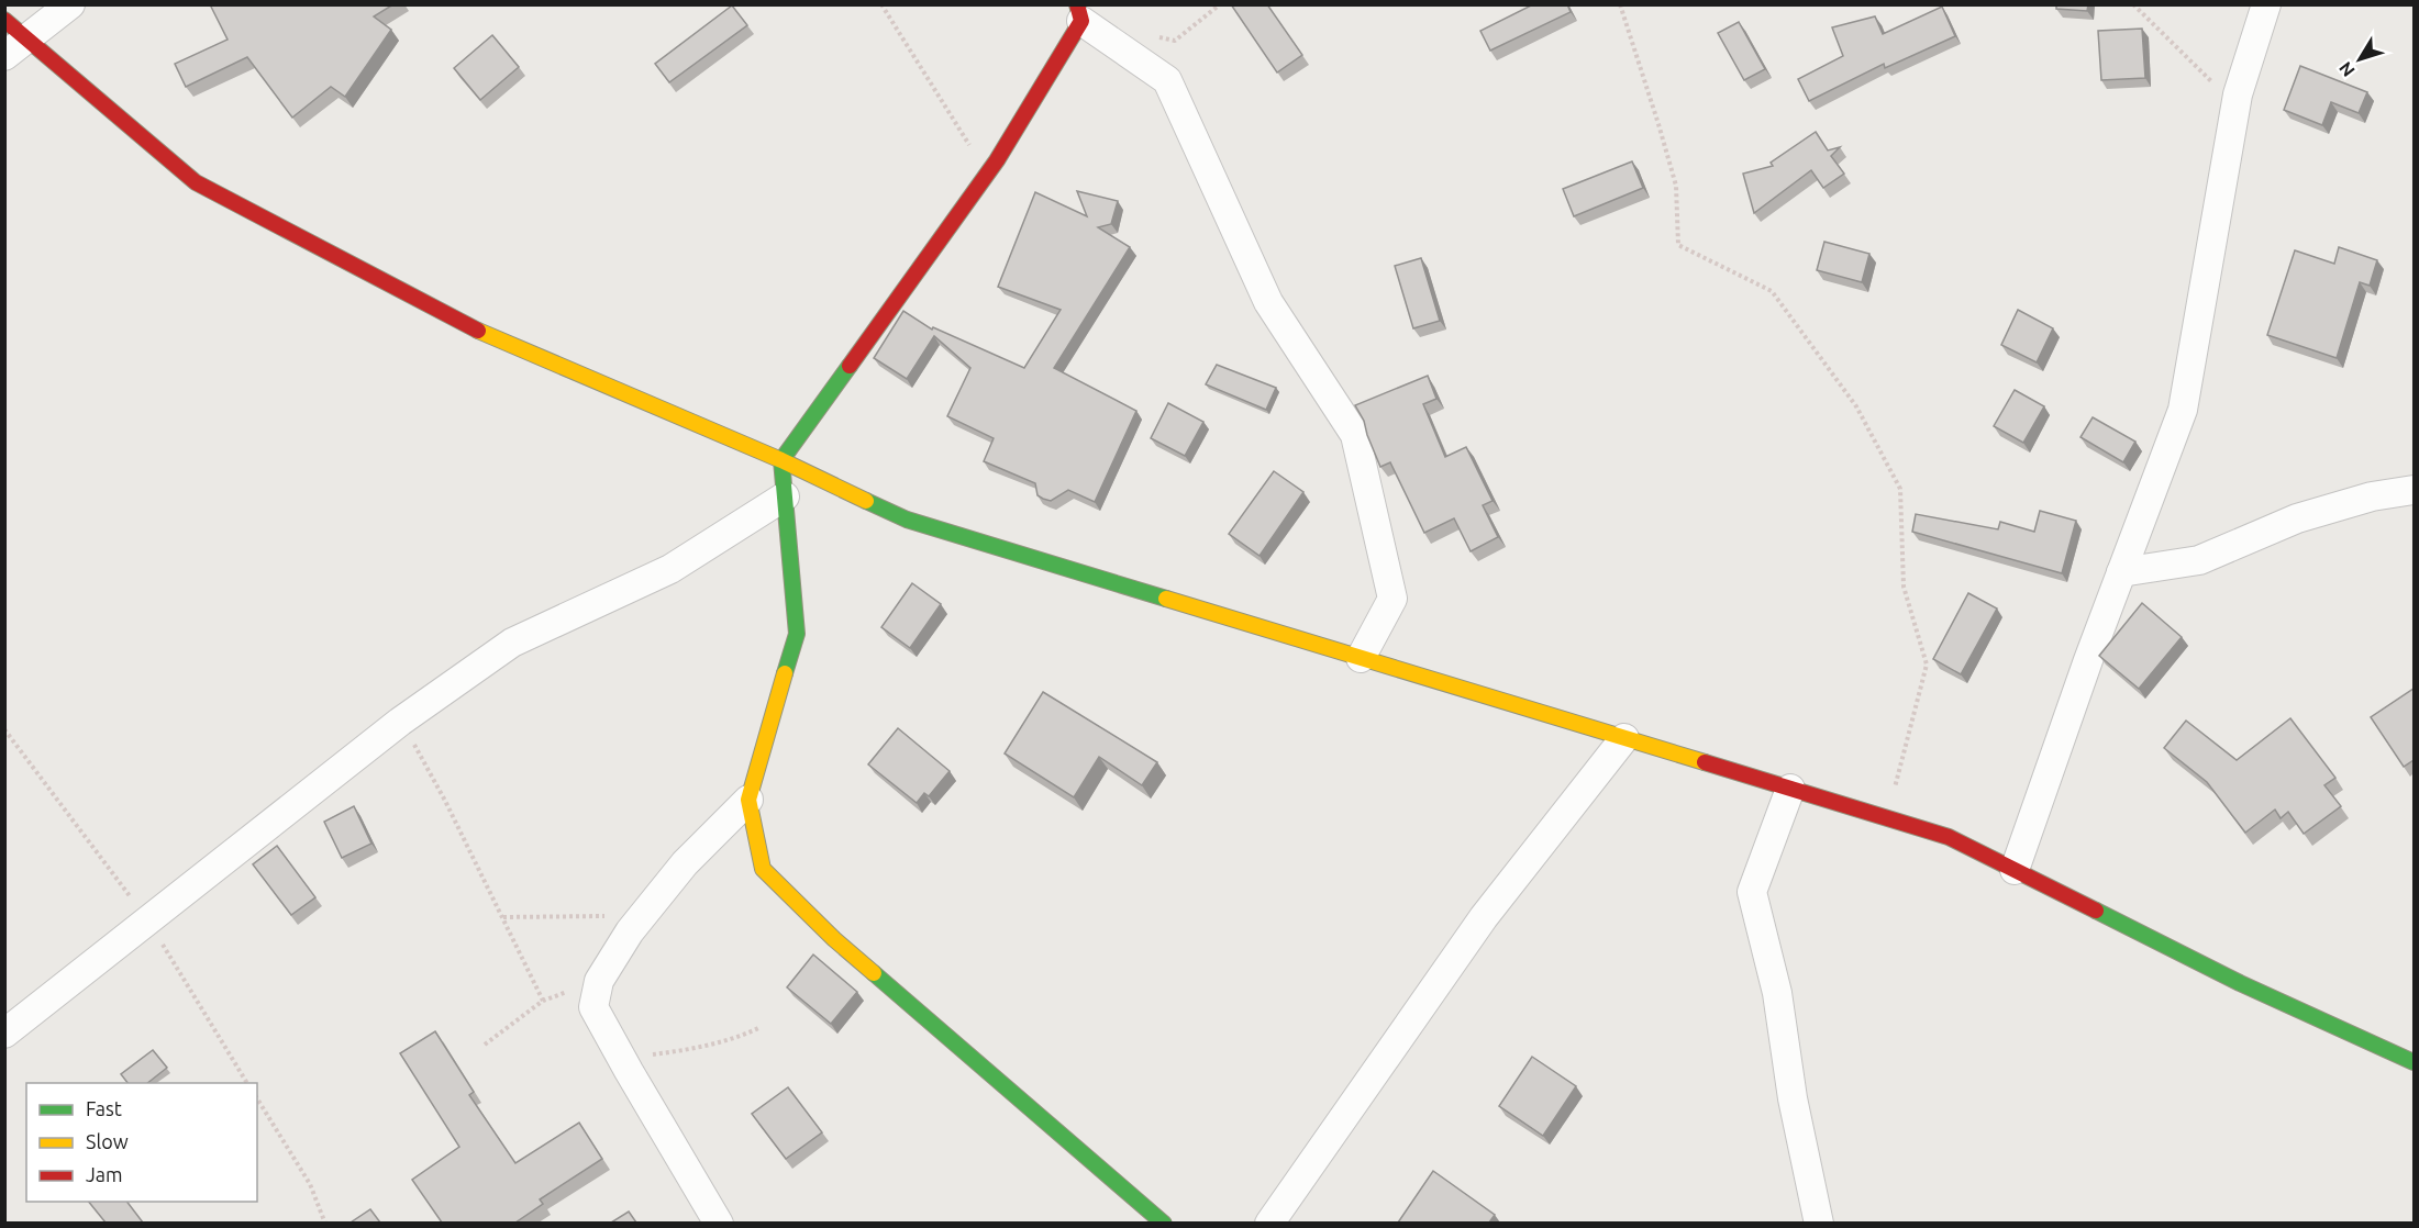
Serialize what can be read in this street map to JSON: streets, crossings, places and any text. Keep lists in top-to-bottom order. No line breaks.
{"legend":["Fast","Slow","Jam"],"north":"bottom left"}
